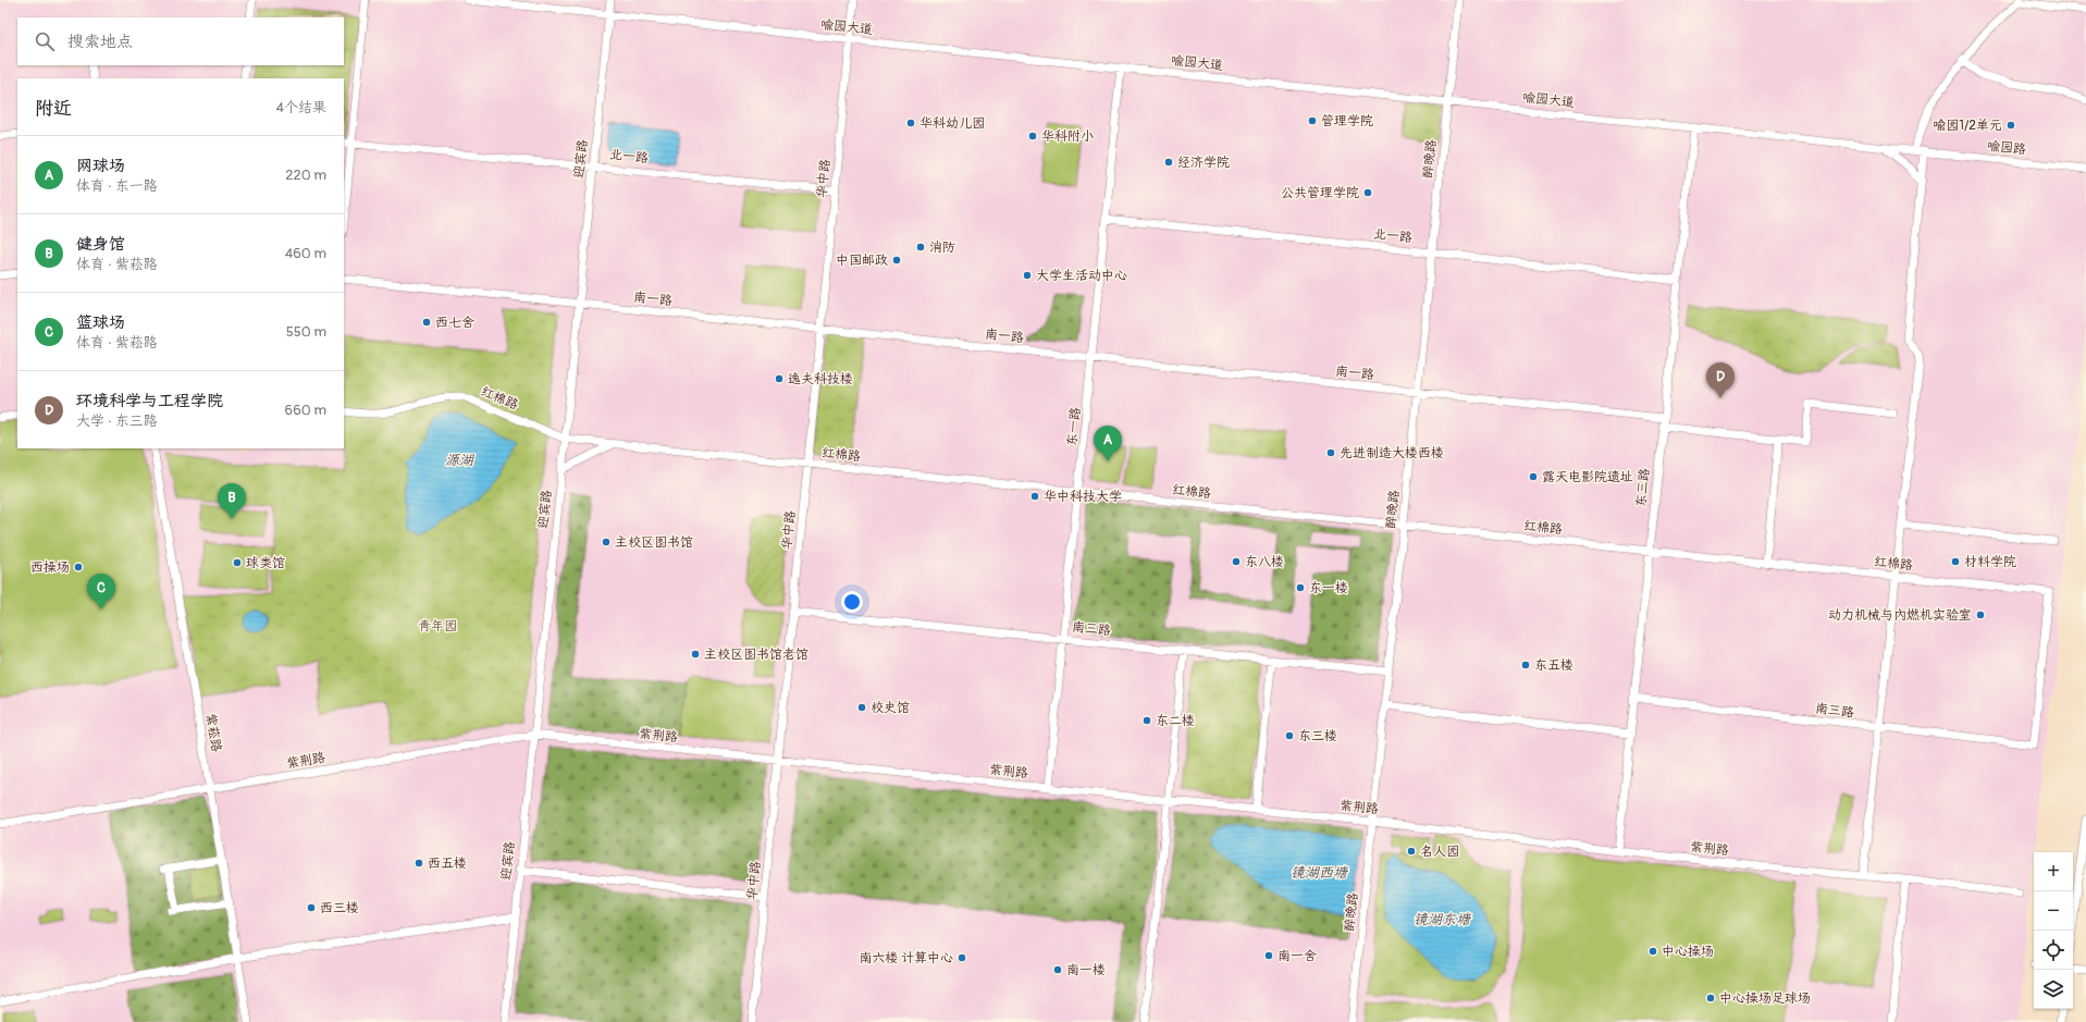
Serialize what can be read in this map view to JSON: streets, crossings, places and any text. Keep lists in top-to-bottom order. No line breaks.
{"streets":{"street":["喻园大道","喻园路","北一路","迎宾路","醉晚路","华中路","南一路","红棉路","东一路","东三路","南三路","紫菘路","紫荆路"]},"crossings":[["喻园大道","喻园路"],["喻园大道","迎宾路"],["喻园大道","醉晚路"],["喻园大道","华中路"],["喻园大道","东一路"],["喻园大道","东三路"],["北一路","迎宾路"],["北一路","醉晚路"],["北一路","华中路"],["北一路","东一路"],["北一路","东三路"],["迎宾路","南一路"],["迎宾路","红棉路"],["迎宾路","紫荆路"],["醉晚路","南一路"],["醉晚路","红棉路"],["醉晚路","南三路"],["醉晚路","紫荆路"],["华中路","南一路"],["华中路","红棉路"],["华中路","南三路"],["华中路","紫荆路"],["南一路","东一路"],["南一路","东三路"],["红棉路","东一路"],["红棉路","东三路"],["红棉路","南三路"],["东一路","南三路"],["东一路","紫荆路"],["东三路","南三路"],["东三路","紫荆路"],["紫菘路","紫荆路"]],"water":["源湖","镜湖西塘","镜湖东塘"],"parks":["青年园"],"places":["管理学院","华科幼儿园","喻园1/2单元","华科附小","经济学院","公共管理学院","消防","中国邮政","大学生活动中心","西七舍","逸夫科技楼","先进制造大楼西楼","露天电影院遗址","华中科技大学","主校区图书馆","东八楼","材料学院","球类馆","西操场","东一楼","动力机械与内燃机实验室","主校区图书馆老馆","东五楼","校史馆","东二楼","东三楼","名人园","西五楼","西三楼","中心操场","南一舍","南六楼 计算中心","南一楼","中心操场足球场"],"page":{"search":"搜索地点","heading":["附近","4个结果"],"list":[{"mark":"A","name":"网球场","note":"体育 · 东一路","value":"220 m"},{"mark":"B","name":"健身馆","note":"体育 · 紫菘路","value":"460 m"},{"mark":"C","name":"篮球场","note":"体育 · 紫菘路","value":"550 m"},{"mark":"D","name":"环境科学与工程学院","note":"大学 · 东三路","value":"660 m"}],"pins":["D","A","B","C"],"map_buttons":["+","−"]}}
